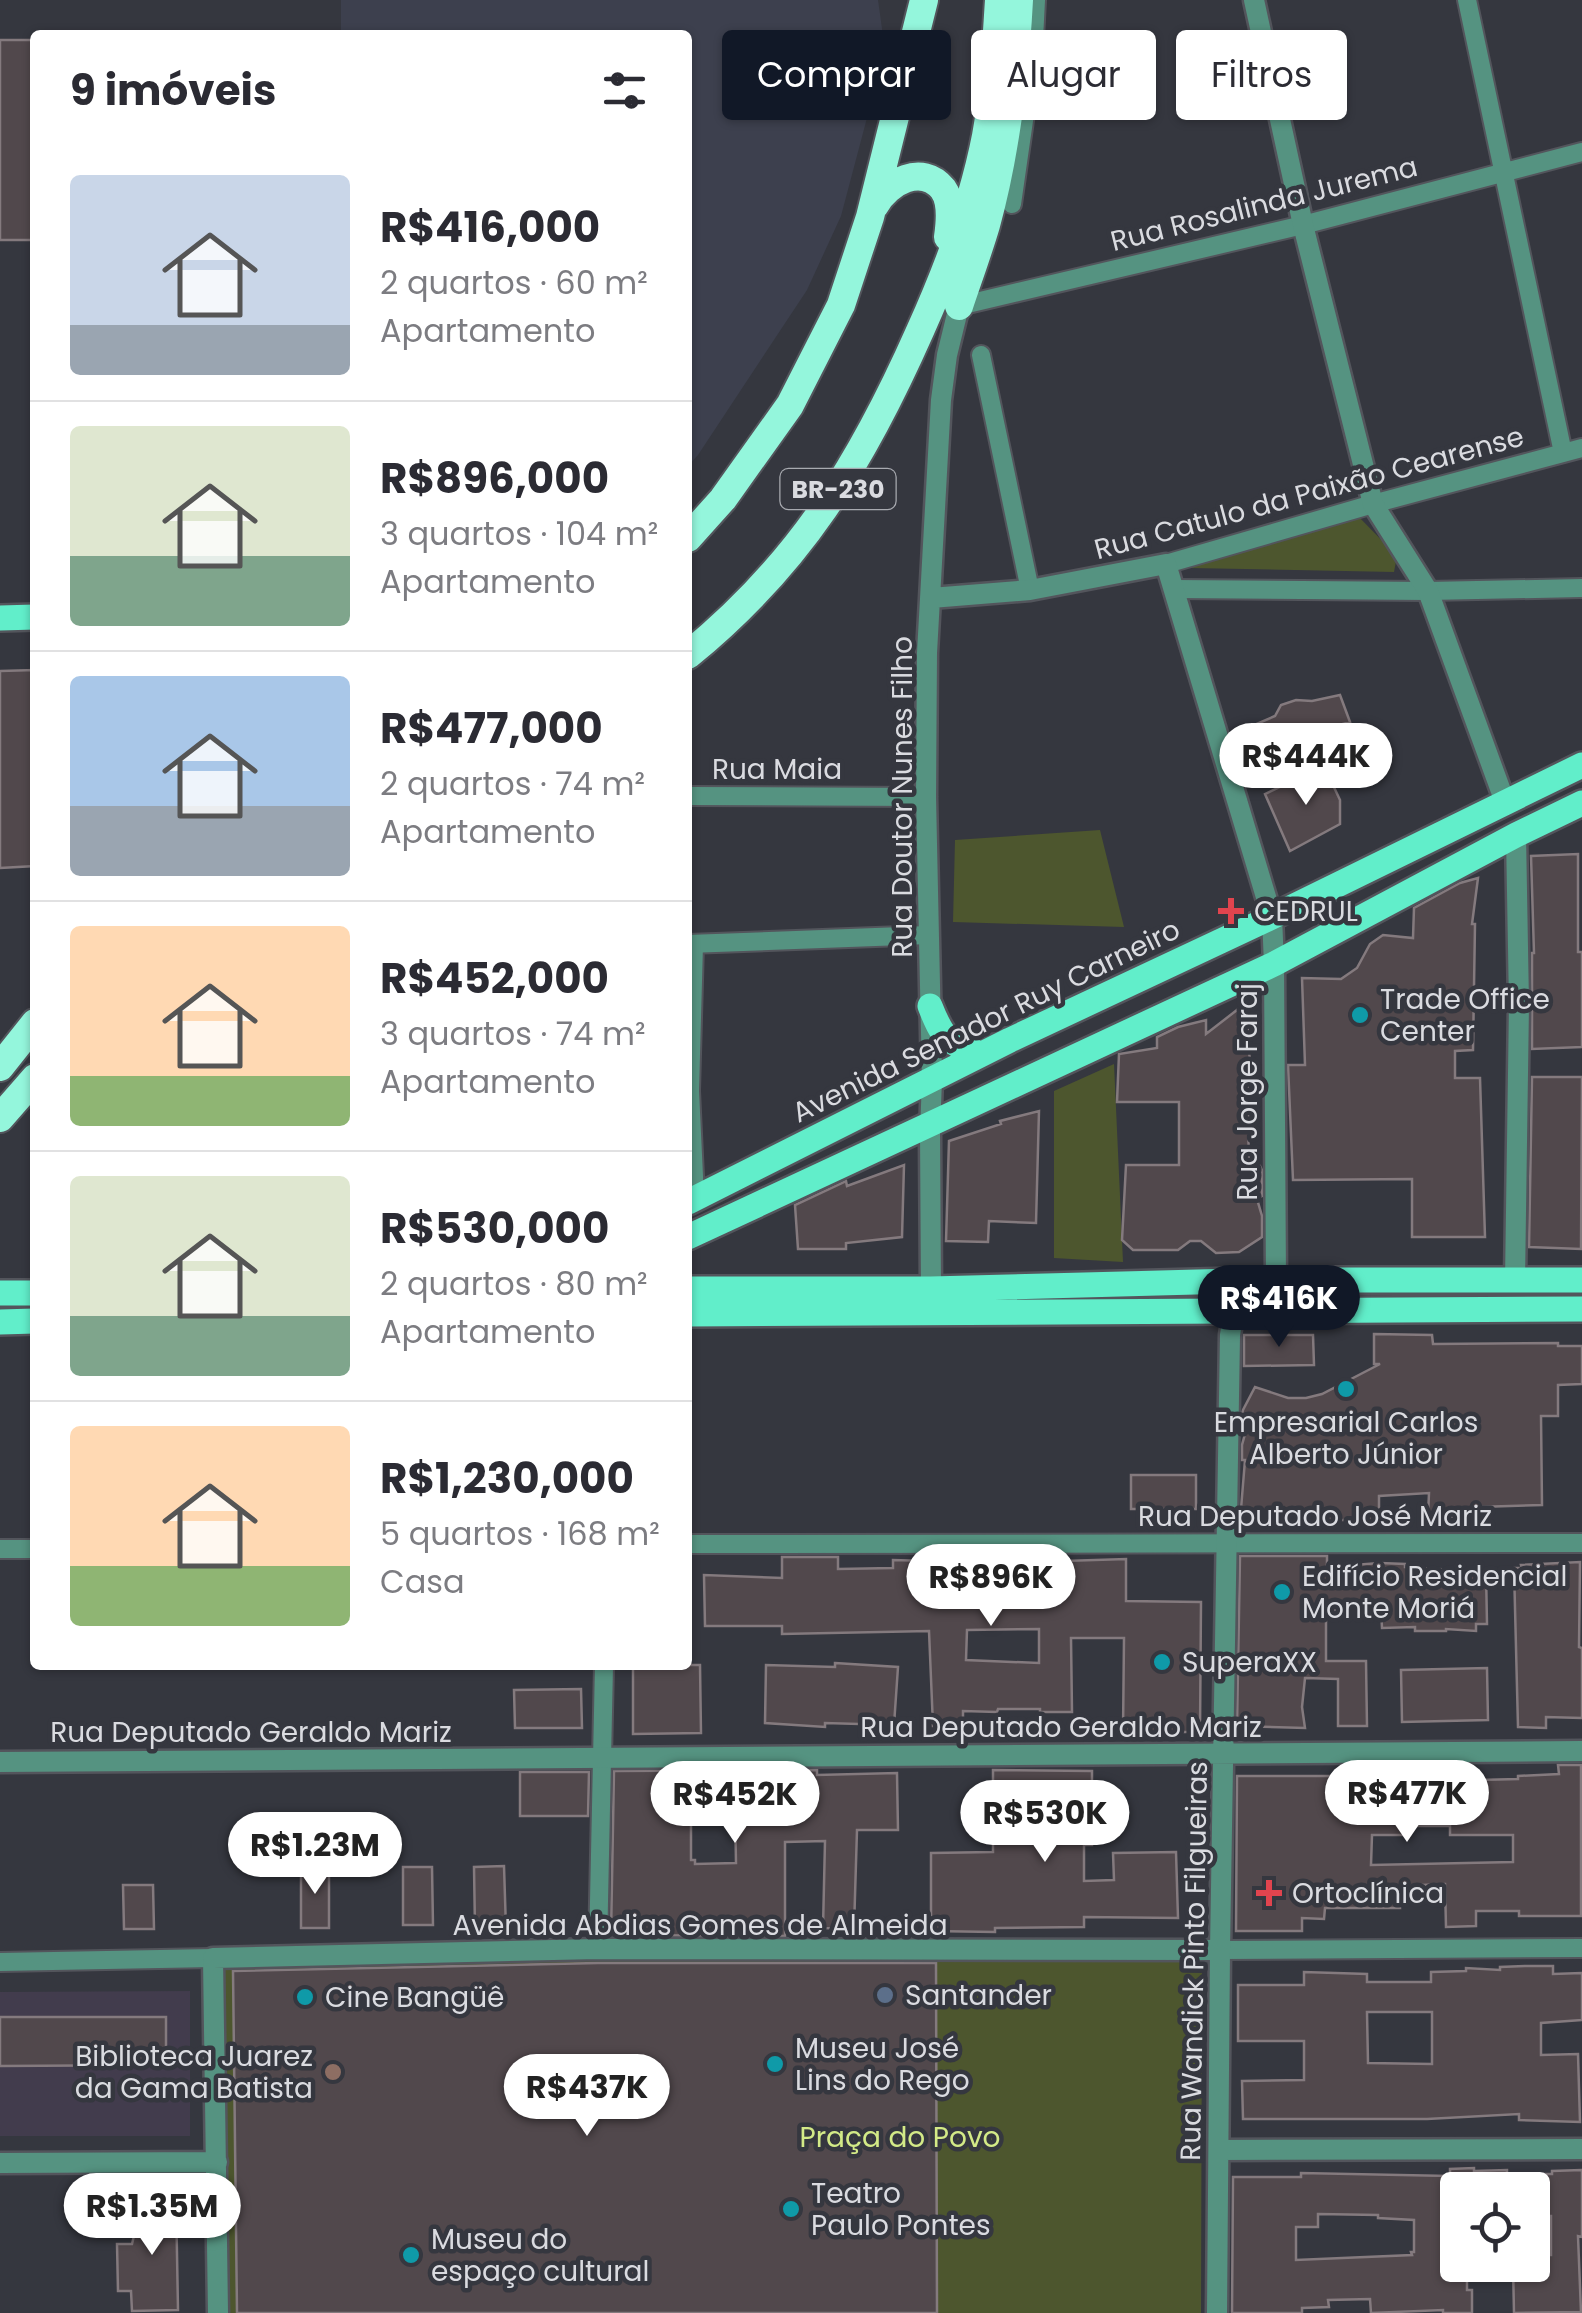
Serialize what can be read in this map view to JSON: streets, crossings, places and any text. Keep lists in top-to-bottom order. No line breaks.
{"streets":{"highway":["BR-230"],"main road":["Avenida Senador Ruy Carneiro"],"street":["Rua Rosalinda Jurema","Rua Catulo da Paixão Cearense","Rua Maia","Rua Doutor Nunes Filho","Rua Jorge Faraj","Rua Deputado José Mariz","Rua Deputado Geraldo Mariz","Avenida Abdias Gomes de Almeida","Rua Wandick Pinto Filgueiras"]},"crossings":[["Rua Rosalinda Jurema","BR-230"],["Rua Rosalinda Jurema","Rua Doutor Nunes Filho"],["BR-230","Rua Doutor Nunes Filho"],["Rua Catulo da Paixão Cearense","Rua Doutor Nunes Filho"],["Rua Catulo da Paixão Cearense","Rua Jorge Faraj"],["Rua Maia","Rua Doutor Nunes Filho"],["Rua Doutor Nunes Filho","Avenida Senador Ruy Carneiro"],["Avenida Senador Ruy Carneiro","Rua Jorge Faraj"],["Rua Deputado José Mariz","Rua Wandick Pinto Filgueiras"],["Rua Deputado Geraldo Mariz","Rua Wandick Pinto Filgueiras"],["Avenida Abdias Gomes de Almeida","Rua Wandick Pinto Filgueiras"]],"parks":["Praça do Povo"],"places":{"health":["CEDRUL","Ortoclínica"],"other":["Trade Office Center","Empresarial Carlos Alberto Júnior","Edifício Residencial Monte Moriá","SuperaXX","Santander","Cine Bangüê","Museu José Lins do Rego","Biblioteca Juarez da Gama Batista","Teatro Paulo Pontes","Museu do espaço cultural"]},"page":{"chip":["Comprar","Alugar","Filtros"],"heading":"9 imóveis","list":[{"name":"R$416,000","note":"2 quartos · 60 m² · Apartamento"},{"name":"R$896,000","note":"3 quartos · 104 m² · Apartamento"},{"name":"R$477,000","note":"2 quartos · 74 m² · Apartamento"},{"name":"R$452,000","note":"3 quartos · 74 m² · Apartamento"},{"name":"R$530,000","note":"2 quartos · 80 m² · Apartamento"},{"name":"R$1,230,000","note":"5 quartos · 168 m² · Casa"}],"price":["R$444K","R$416K","R$896K","R$477K","R$452K","R$530K","R$1.23M","R$437K","R$1.35M"]}}
